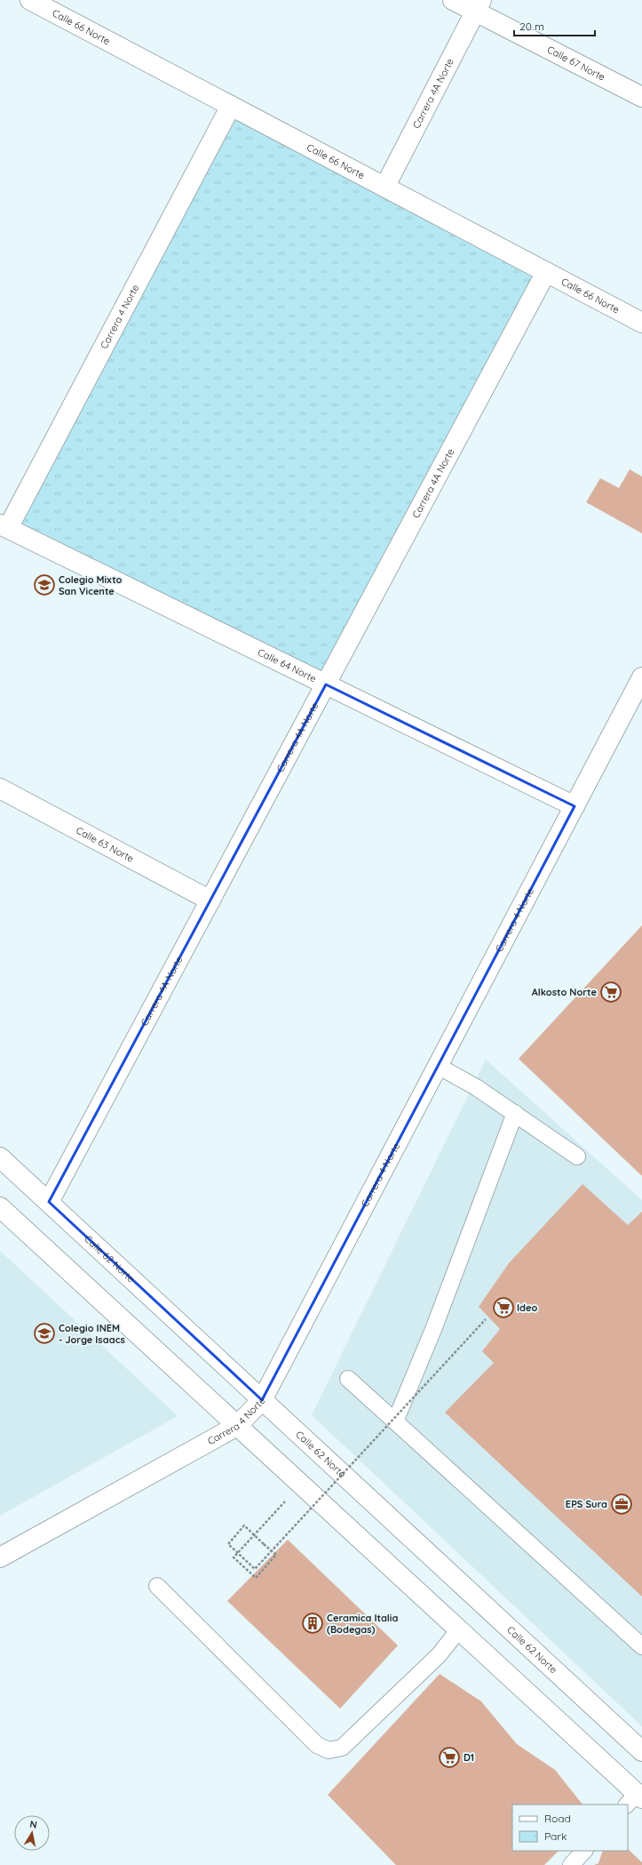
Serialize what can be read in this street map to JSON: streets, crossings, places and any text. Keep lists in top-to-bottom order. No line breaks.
{"streets":{"street":["Calle 66 Norte","Calle 67 Norte","Carrera 4A Norte","Carrera 4 Norte","Calle 64 Norte","Calle 63 Norte","Calle 62 Norte"]},"crossings":[["Calle 66 Norte","Carrera 4A Norte"],["Calle 66 Norte","Carrera 4 Norte"],["Calle 67 Norte","Carrera 4A Norte"],["Carrera 4A Norte","Calle 64 Norte"],["Carrera 4A Norte","Calle 63 Norte"],["Carrera 4A Norte","Calle 62 Norte"],["Carrera 4 Norte","Calle 64 Norte"],["Carrera 4 Norte","Calle 62 Norte"]],"places":{"school or university":["Colegio Mixto San Vicente","Colegio INEM - Jorge Isaacs"],"supermarket":["Alkosto Norte","Ideo","D1"],"office":["EPS Sura"],"building":["Ceramica Italia (Bodegas)"]},"legend":["Road","Park"],"scale_bar":"20 m","north":"top"}
